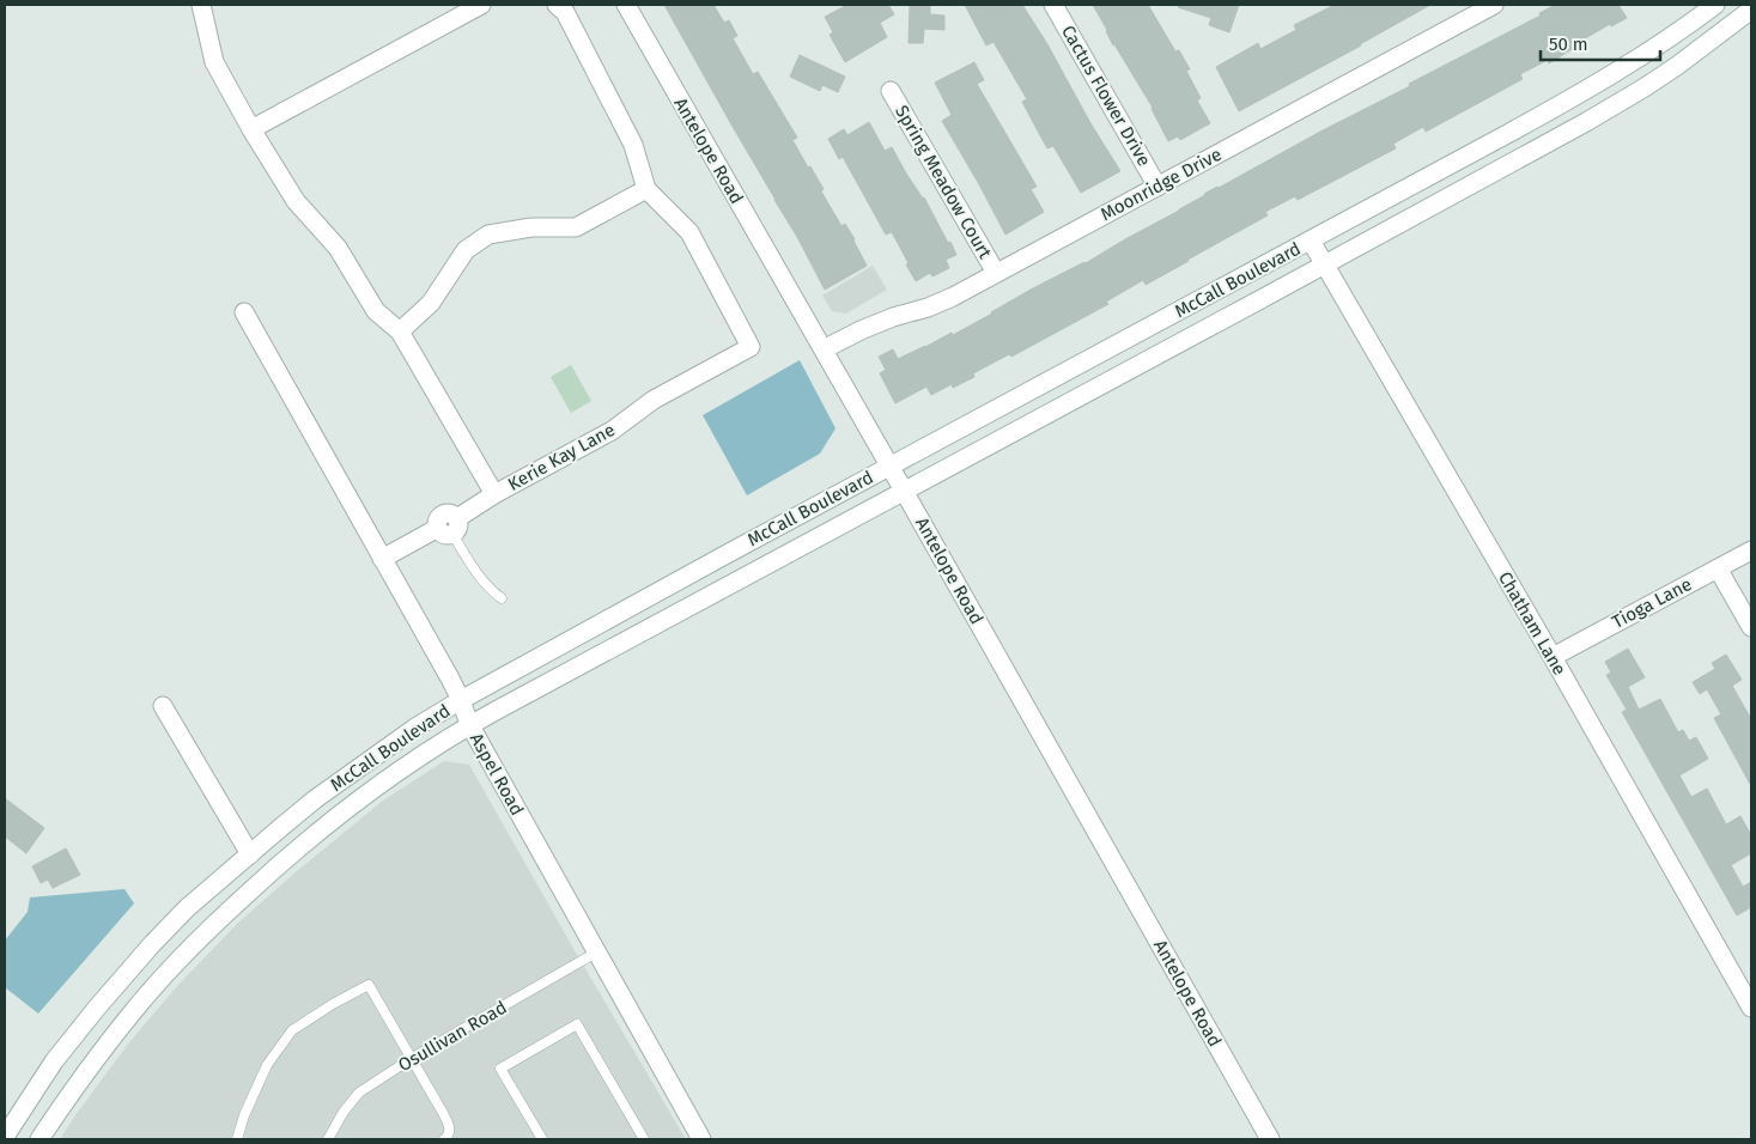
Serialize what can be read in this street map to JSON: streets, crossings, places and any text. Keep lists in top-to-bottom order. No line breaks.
{"streets":{"street":["Cactus Flower Drive","Antelope Road","Spring Meadow Court","Moonridge Drive","McCall Boulevard","Kerie Kay Lane","Tioga Lane","Chatham Lane","Aspel Road"],"lane":["Osullivan Road"]},"crossings":[["Cactus Flower Drive","Moonridge Drive"],["Antelope Road","Moonridge Drive"],["Antelope Road","McCall Boulevard"],["Spring Meadow Court","Moonridge Drive"],["McCall Boulevard","Chatham Lane"],["McCall Boulevard","Aspel Road"],["Tioga Lane","Chatham Lane"],["Aspel Road","Osullivan Road"]],"scale_bar":"50 m"}
